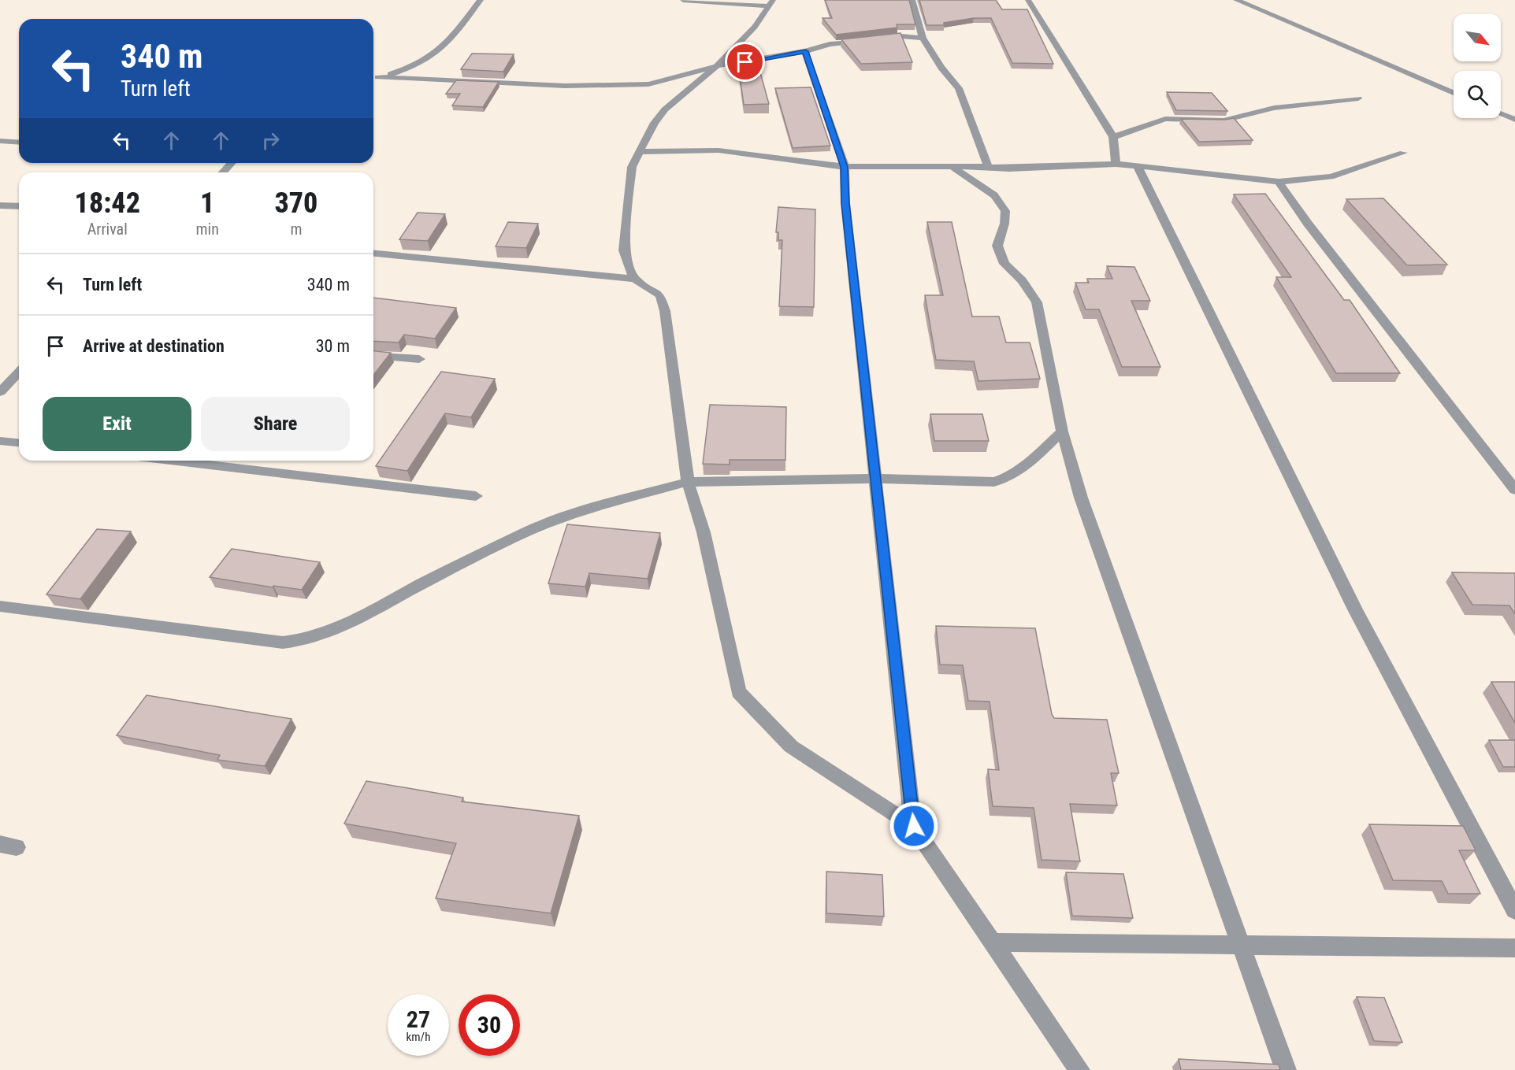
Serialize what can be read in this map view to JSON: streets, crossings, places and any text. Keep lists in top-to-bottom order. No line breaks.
{"north":"bottom right","page":{"turn":["340 m","Turn left"],"eta":["18:42","Arrival","1","min","370","m"],"list":[{"name":"Turn left","value":"340 m"},{"name":"Arrive at destination","value":"30 m"}],"buttons":["Exit","Share"],"speed":"27 km/h","limit":"30"}}
